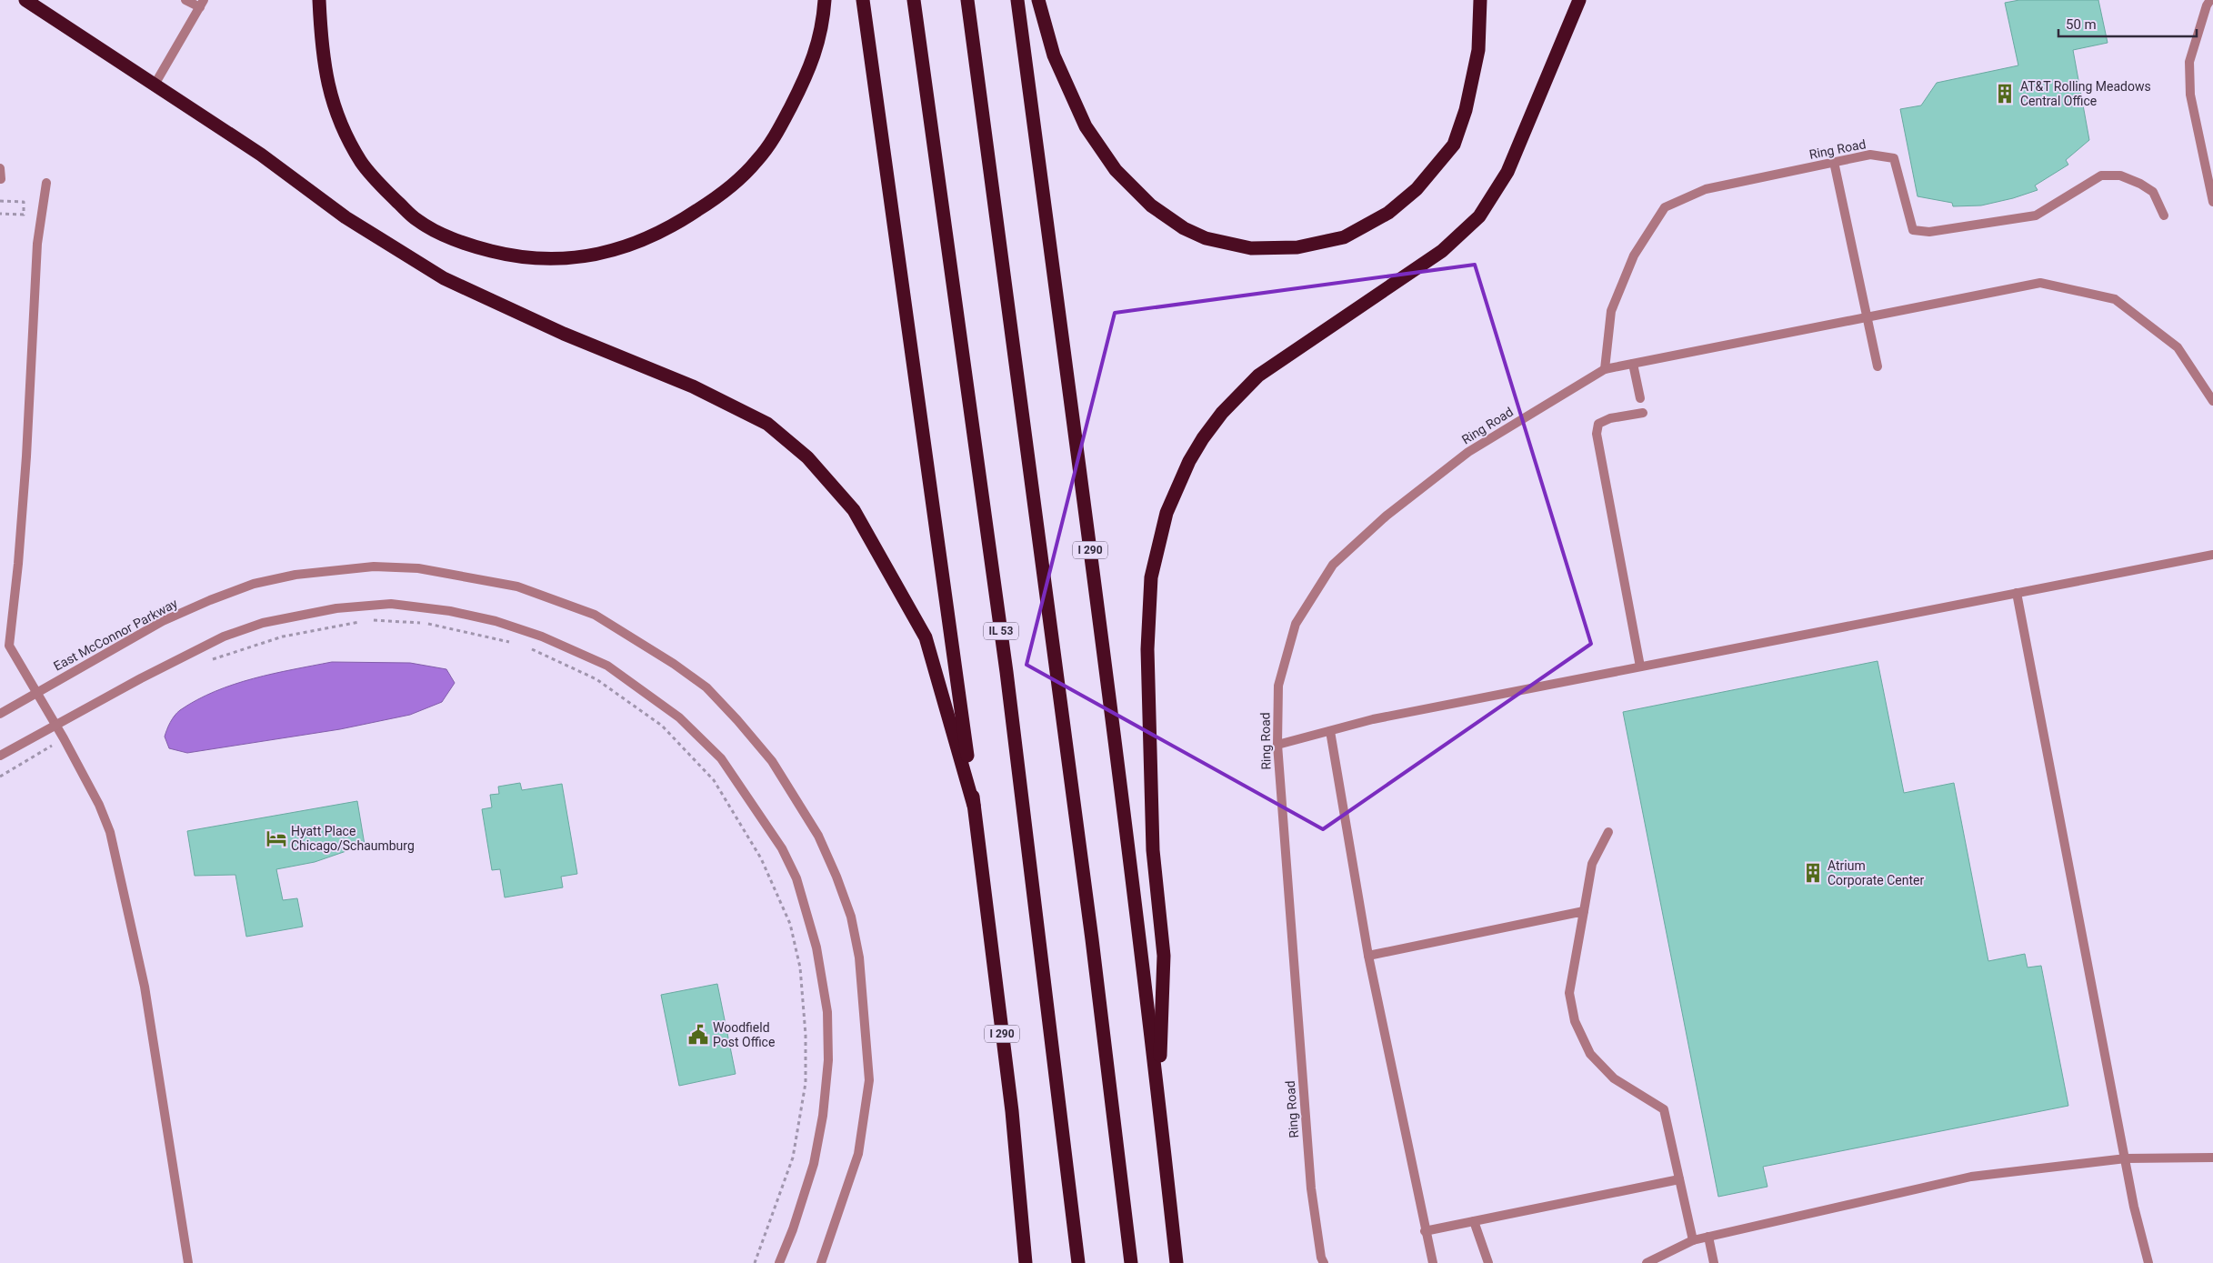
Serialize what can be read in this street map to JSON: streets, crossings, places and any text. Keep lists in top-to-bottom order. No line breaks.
{"streets":{"highway":["I 290","IL 53"],"street":["Ring Road","East McConnor Parkway"]},"places":{"building":["AT&T Rolling Meadows Central Office","Atrium Corporate Center"],"hotel":["Hyatt Place Chicago/Schaumburg"],"public building":["Woodfield Post Office"]},"scale_bar":"50 m"}
